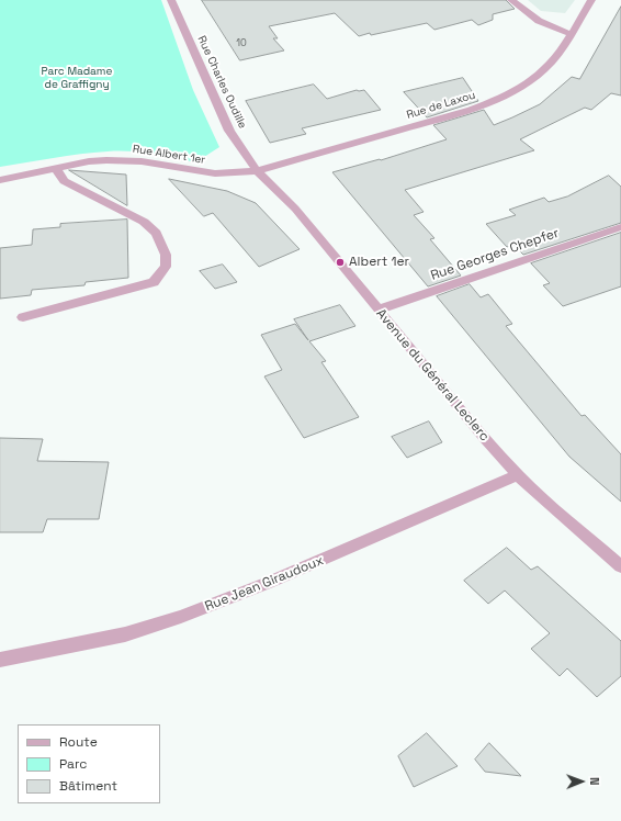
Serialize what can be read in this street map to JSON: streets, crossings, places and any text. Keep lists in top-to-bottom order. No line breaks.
{"streets":{"street":["Rue Charles Oudille","Rue de Laxou","Rue Albert 1er","Rue Georges Chepfer","Avenue du Général Leclerc","Rue Jean Giraudoux"]},"crossings":[["Rue Charles Oudille","Rue de Laxou"],["Rue Charles Oudille","Rue Albert 1er"],["Rue Charles Oudille","Avenue du Général Leclerc"],["Rue de Laxou","Rue Albert 1er"],["Rue de Laxou","Avenue du Général Leclerc"],["Rue Albert 1er","Avenue du Général Leclerc"],["Rue Georges Chepfer","Avenue du Général Leclerc"],["Avenue du Général Leclerc","Rue Jean Giraudoux"]],"parks":["Parc Madame de Graffigny"],"places":["Albert 1er"],"house_numbers":["10"],"legend":["Route","Parc","Bâtiment"],"north":"right"}
